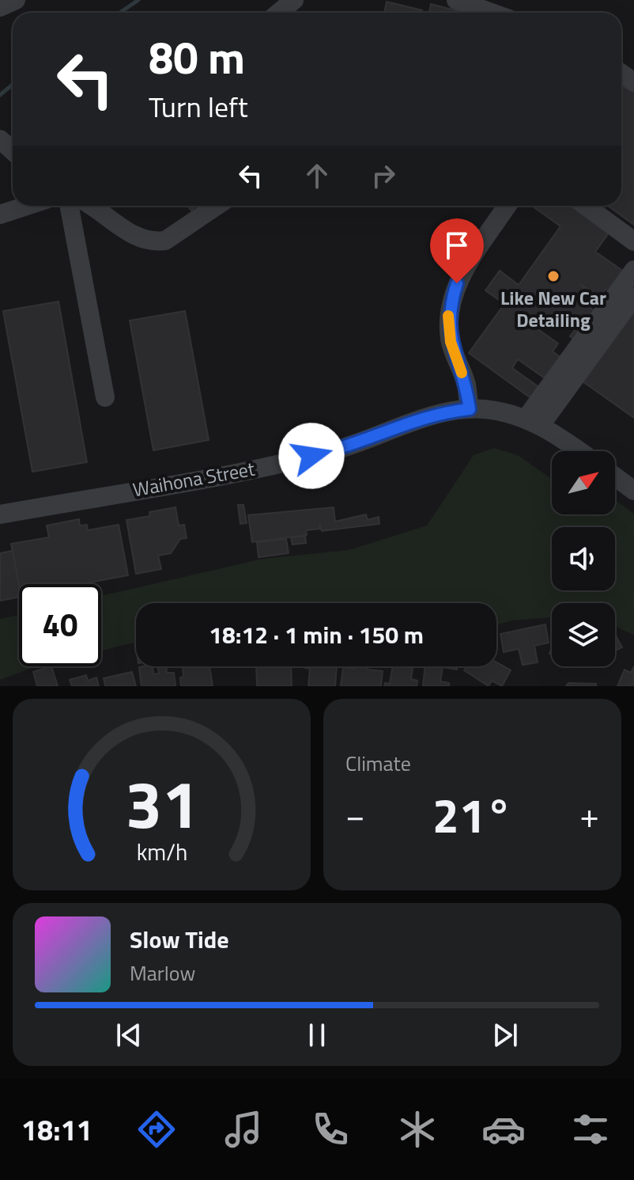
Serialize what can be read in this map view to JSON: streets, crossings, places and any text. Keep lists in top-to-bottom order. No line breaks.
{"streets":{"street":["Waihona Street"]},"places":["Like New Car Detailing"],"north":"top right","page":{"turn":["80 m","Turn left"],"limit":"40","trip":"18:12 · 1 min · 150 m","tile":"Climate","heat":["−","21°","+"],"song":["Slow Tide","Marlow"],"tabs":"18:11","gauge":["31","km/h"]}}
